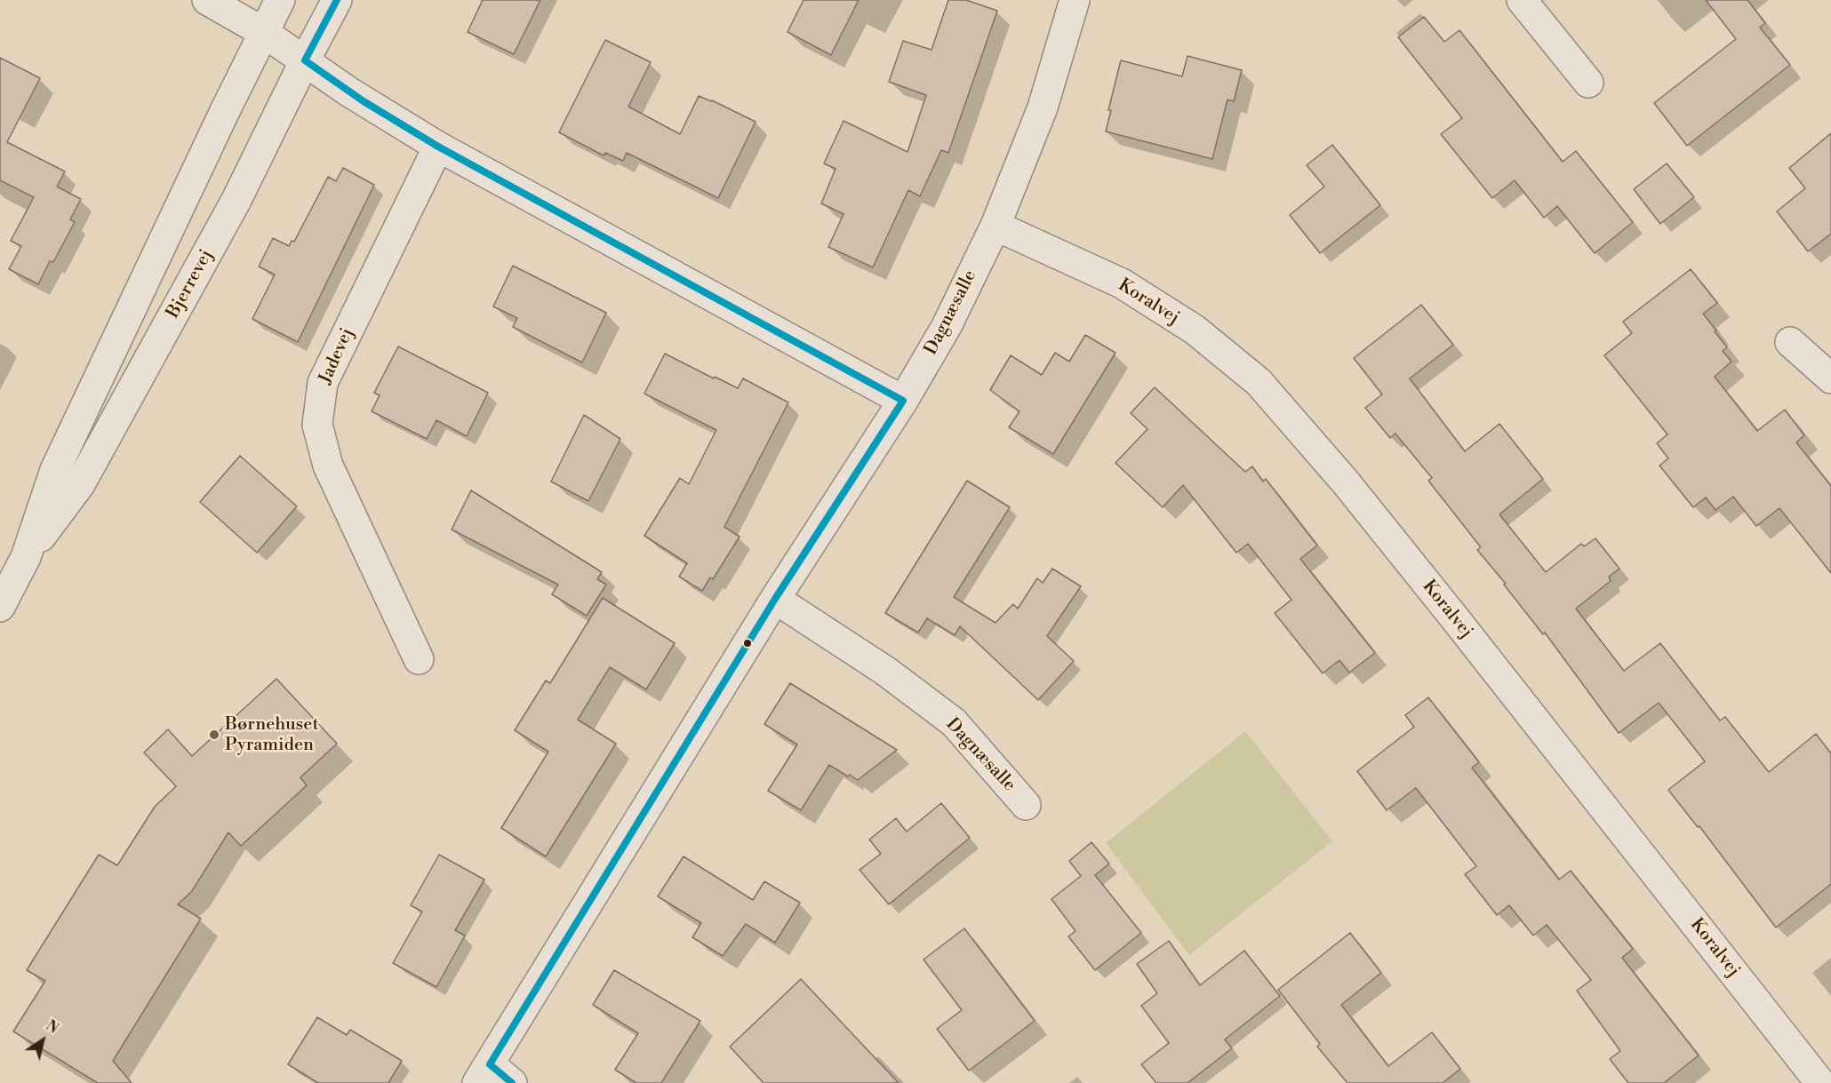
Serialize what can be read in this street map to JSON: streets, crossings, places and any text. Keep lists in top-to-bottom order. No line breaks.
{"streets":{"street":["Bjerrevej","Koralvej","Dagnæsalle","Jadevej"]},"crossings":[["Koralvej","Dagnæsalle"]],"places":["Børnehuset Pyramiden"],"north":"top right"}
